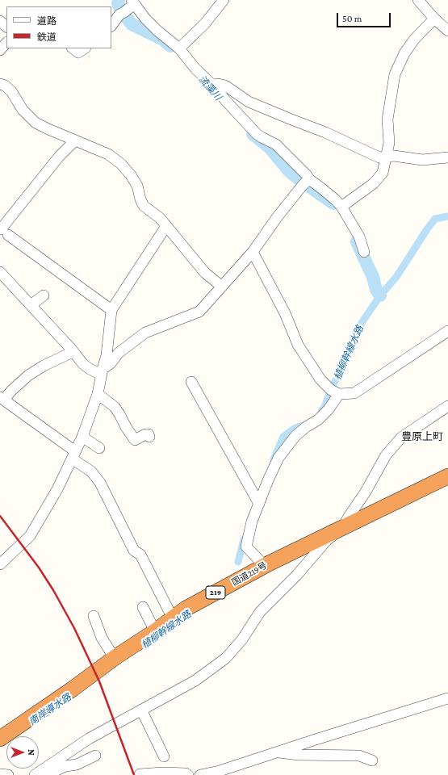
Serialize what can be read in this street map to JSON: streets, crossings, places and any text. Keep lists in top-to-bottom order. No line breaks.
{"streets":{"highway":["国道219号","219"]},"districts":["豊原上町"],"water":["流藻川","植柳幹線水路","南岸導水路"],"legend":["道路","鉄道"],"scale_bar":"50 m","north":"right"}
